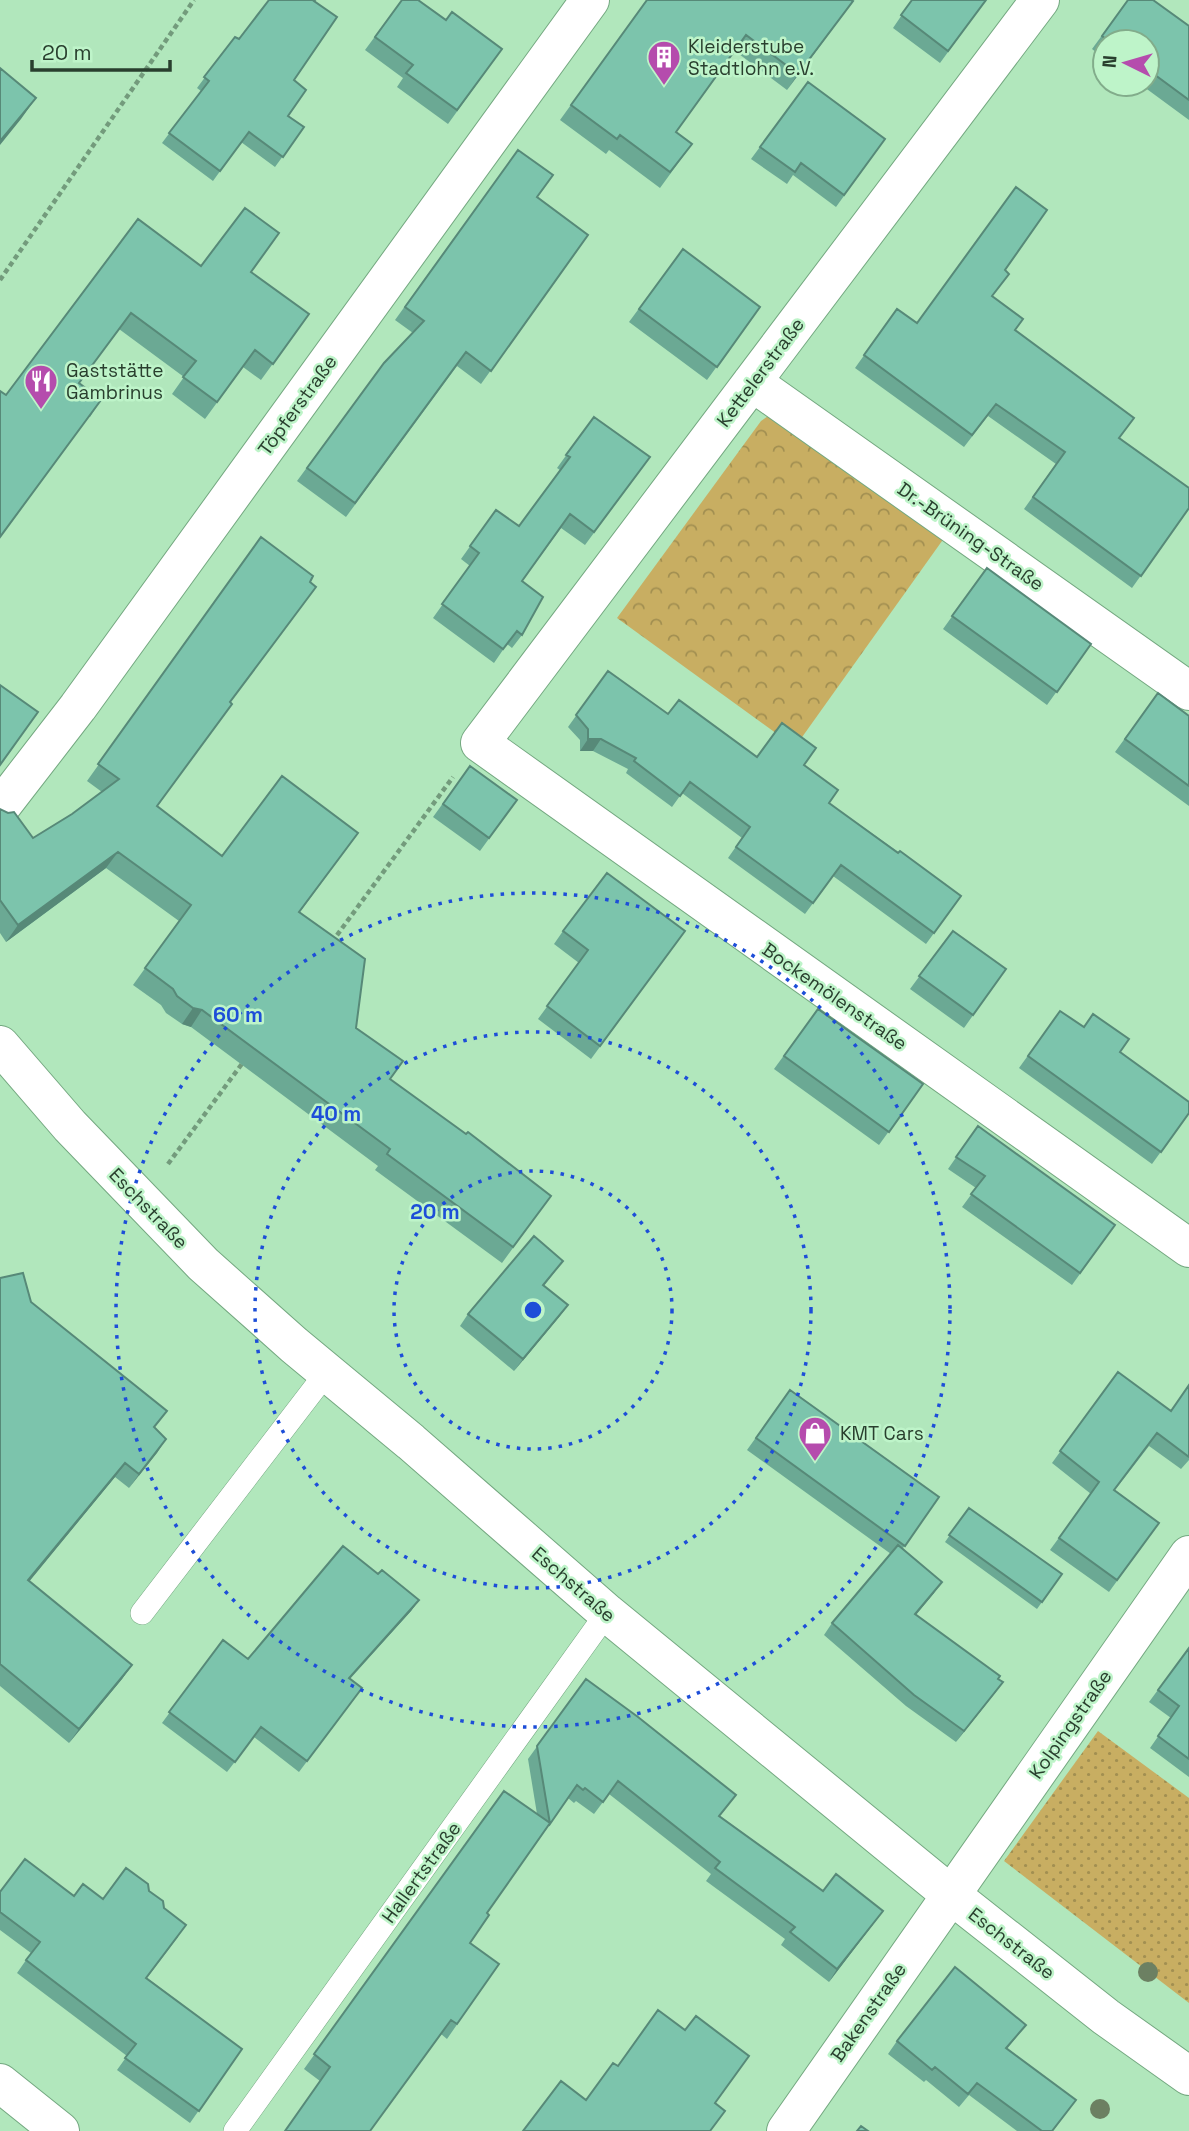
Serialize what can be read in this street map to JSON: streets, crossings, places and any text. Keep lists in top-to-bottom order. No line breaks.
{"streets":{"street":["Kettelerstraße","Töpferstraße","Dr.-Brüning-Straße","Bockemölenstraße","Eschstraße","Kolpingstraße","Bakenstraße"],"lane":["Hallertstraße"]},"crossings":[["Kettelerstraße","Dr.-Brüning-Straße"],["Kettelerstraße","Bockemölenstraße"],["Eschstraße","Kolpingstraße"],["Eschstraße","Hallertstraße"],["Eschstraße","Bakenstraße"],["Kolpingstraße","Bakenstraße"]],"places":{"building":["Kleiderstube Stadtlohn e.V."],"restaurant":["Gaststätte Gambrinus"],"shop":["KMT Cars"]},"scale_bar":"20 m","north":"left","rings":["60 m","40 m","20 m"]}
